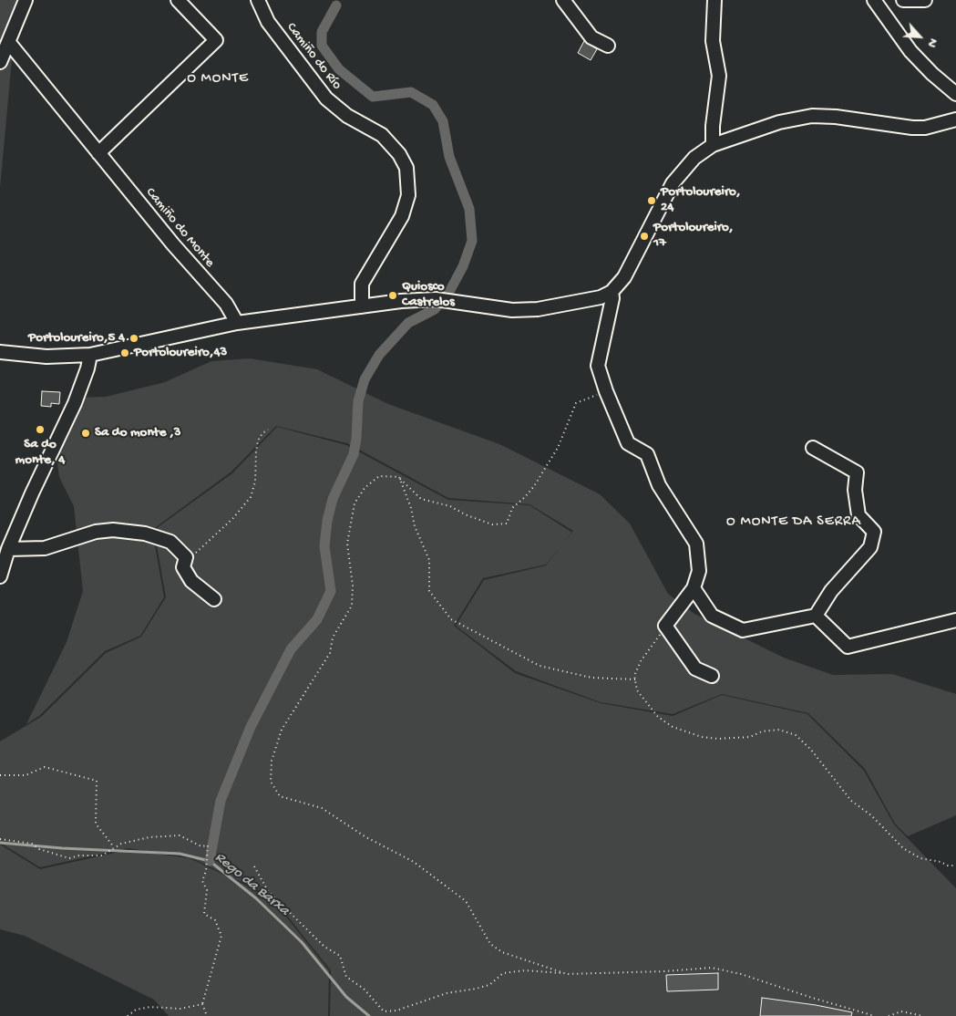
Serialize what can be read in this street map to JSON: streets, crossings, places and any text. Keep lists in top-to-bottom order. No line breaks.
{"streets":{"street":["Camiño do Río","Camiño do Monte"]},"districts":["O MONTE","O MONTE DA SERRA"],"water":["Rego da Barxa"],"places":["Portoloureiro, 24","Portoloureiro, 17","Quiosco Castrelos","Portoloureiro,5 4","Portoloureiro,43","Sa do monte, 4","Sa do monte ,3"],"north":"bottom right"}
